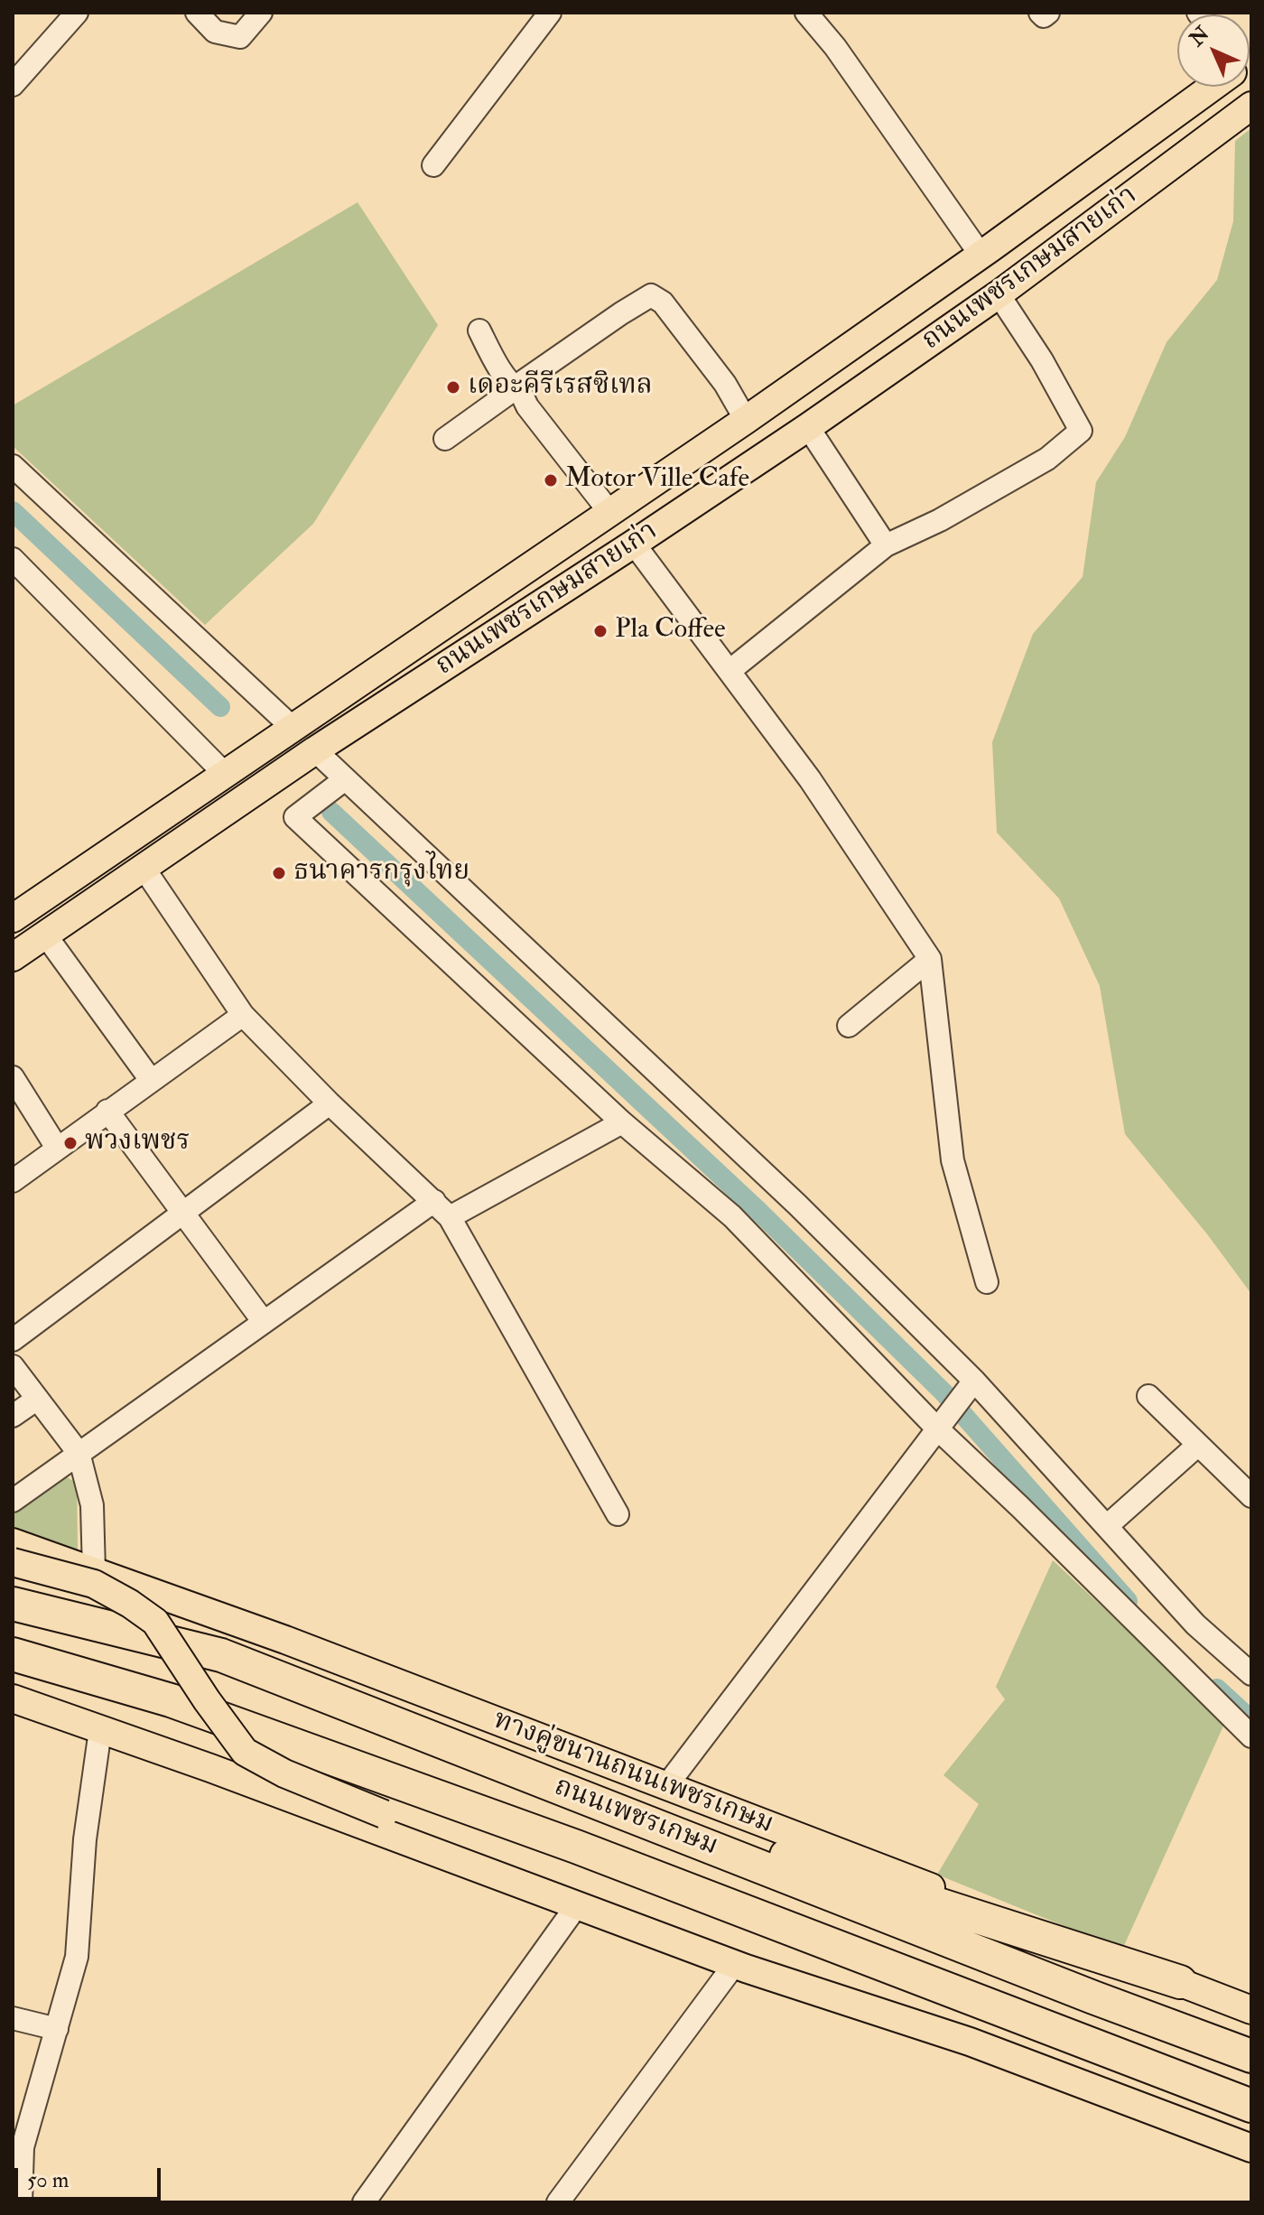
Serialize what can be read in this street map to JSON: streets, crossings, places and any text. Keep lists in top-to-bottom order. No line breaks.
{"streets":{"highway":["ถนนเพชรเกษม"],"main road":["ถนนเพชรเกษมสายเก่า","ทางคู่ขนานถนนเพชรเกษม"]},"places":["เดอะคีรีเรสซิเทล","Motor Ville Cafe","Pla Coffee","ธนาคารกรุงไทย","พวงเพชร"],"scale_bar":"50 m","north":"top left"}
